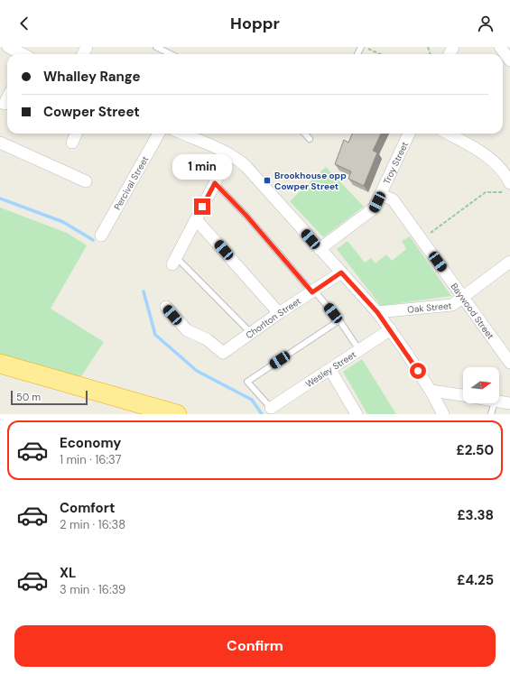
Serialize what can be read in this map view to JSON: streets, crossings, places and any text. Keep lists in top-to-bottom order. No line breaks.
{"streets":{"street":["Troy Street","Percival Street","Oak Street","Baywood Street","Chorlton Street","Wesley Street"]},"crossings":[["Troy Street","Baywood Street"],["Oak Street","Baywood Street"]],"places":{"transit":["Brookhouse opp Cowper Street"]},"scale_bar":"50 m","north":"right","page":{"header":"Hoppr","banner":["Whalley Range","Cowper Street"],"bubble":"1 min","scale":"50 m","list":[{"name":"Economy","note":"1 min · 16:37","value":"£2.50"},{"name":"Comfort","note":"2 min · 16:38","value":"£3.38"},{"name":"XL","note":"3 min · 16:39","value":"£4.25"}],"buttons":"Confirm"}}
